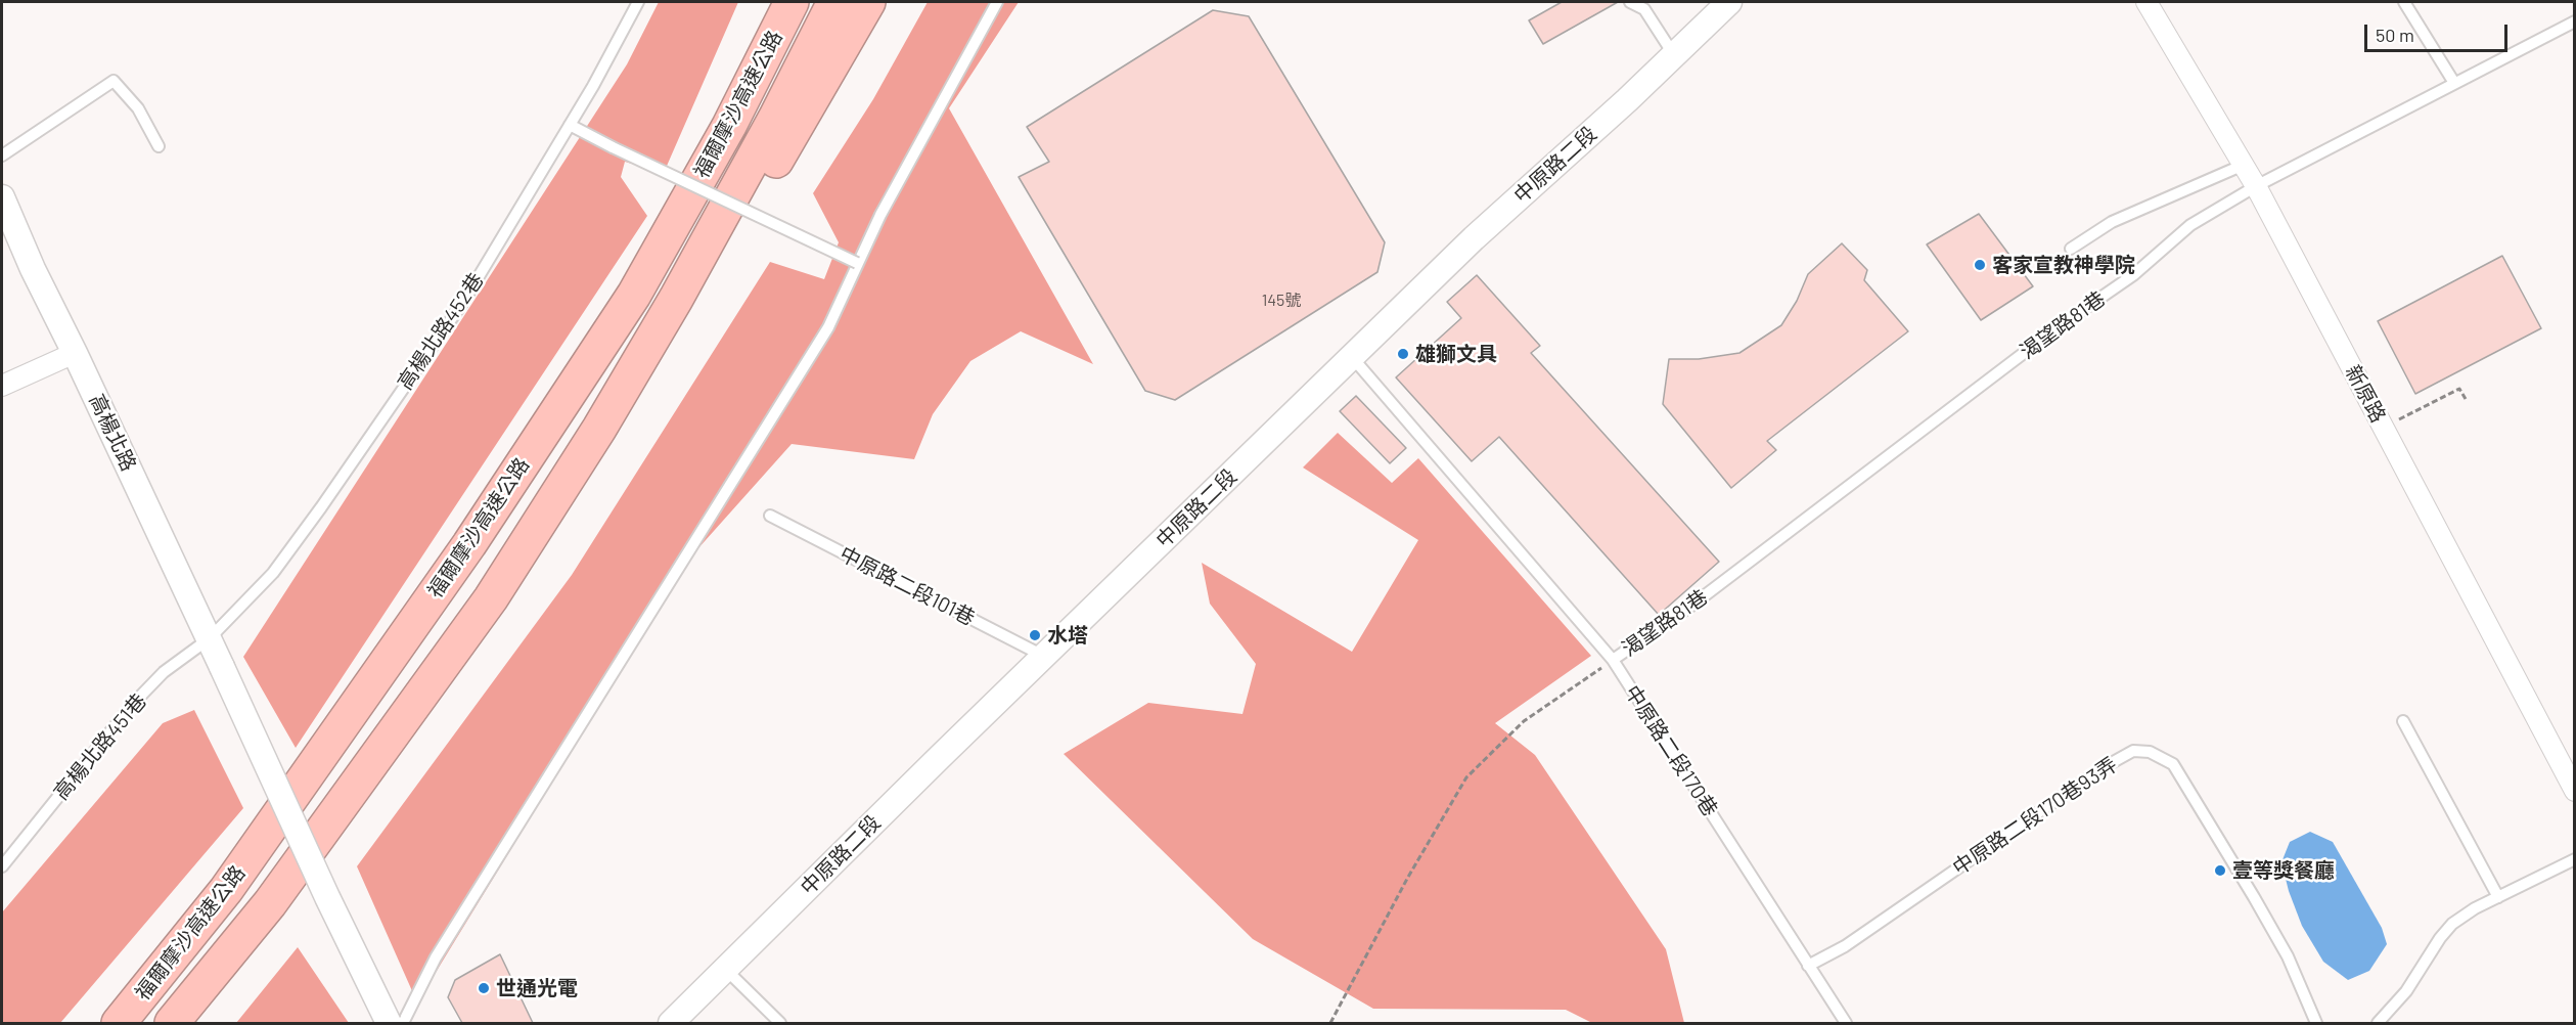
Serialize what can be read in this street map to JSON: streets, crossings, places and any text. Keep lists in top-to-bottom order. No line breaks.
{"streets":{"highway":["福爾摩沙高速公路"],"street":["中原路二段","新原路","高楊北路"],"lane":["渴望路81巷","高楊北路452巷","中原路二段101巷","高楊北路451巷","中原路二段170巷","中原路二段170巷93弄"]},"crossings":[["中原路二段","中原路二段101巷"],["中原路二段","中原路二段170巷"],["渴望路81巷","新原路"],["渴望路81巷","中原路二段170巷"],["高楊北路452巷","高楊北路"],["高楊北路452巷","高楊北路451巷"],["高楊北路","高楊北路451巷"],["中原路二段170巷","中原路二段170巷93弄"]],"places":["客家宣教神學院","雄獅文具","水塔","壹等獎餐廳","世通光電"],"house_numbers":["145號"],"scale_bar":"50 m"}
